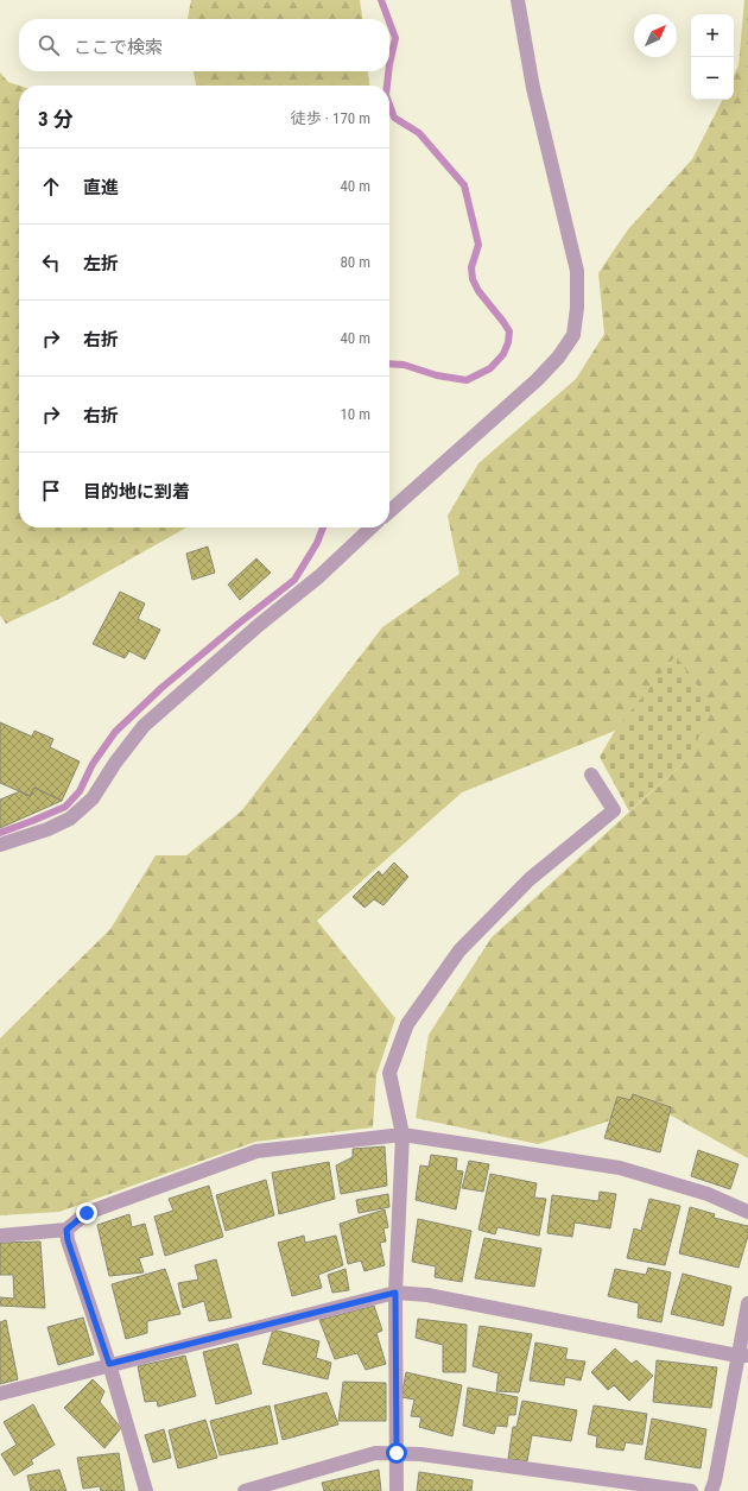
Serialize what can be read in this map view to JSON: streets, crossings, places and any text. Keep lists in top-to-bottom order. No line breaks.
{"north":"top right","page":{"map_buttons":["+","−"],"search":"ここで検索","heading":["3 分","徒歩 · 170 m"],"list":[["直進","40 m"],["左折","80 m"],["右折","40 m"],["右折","10 m"],"目的地に到着"]}}
